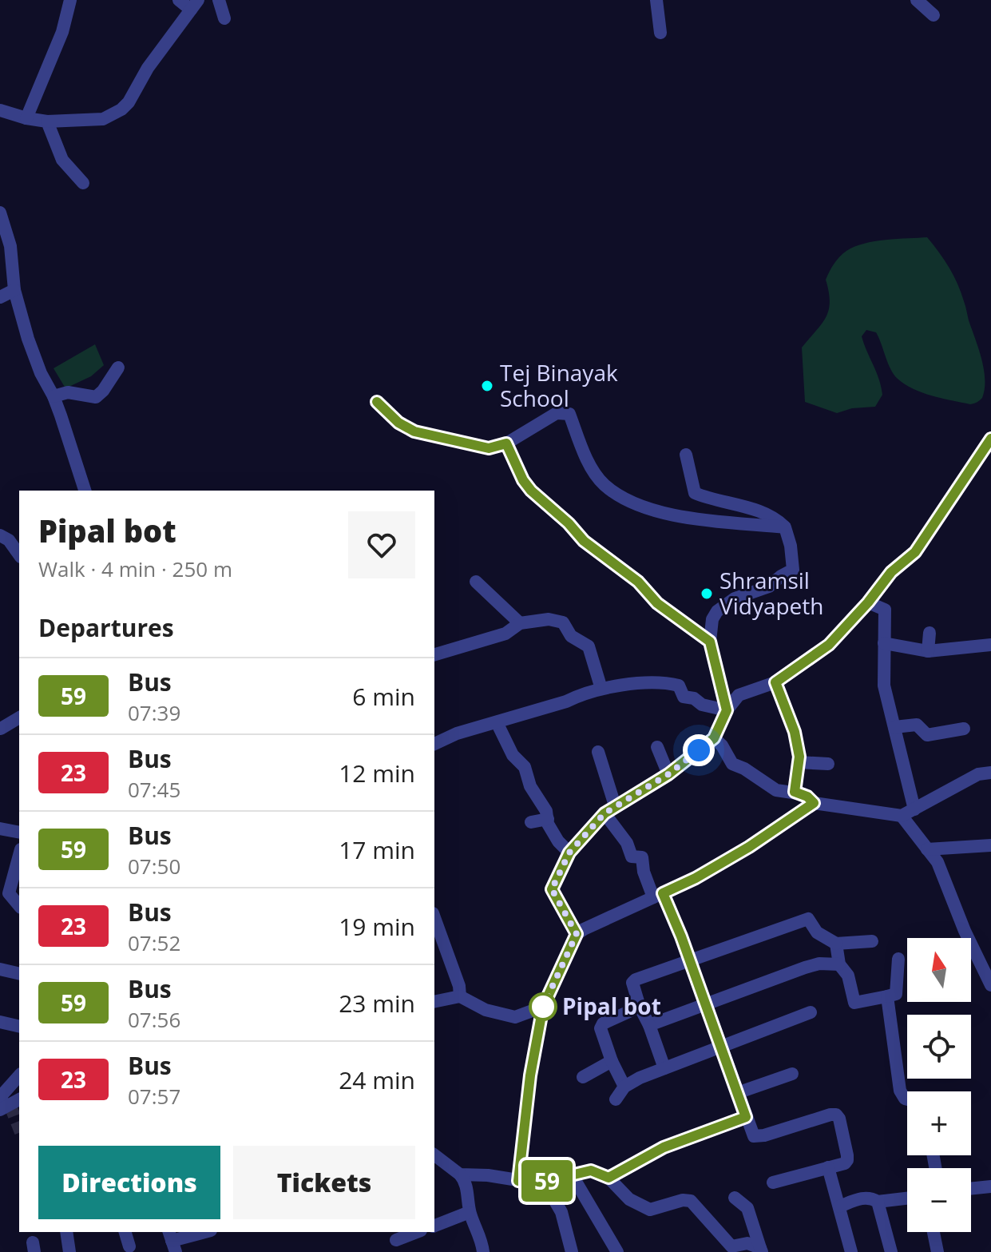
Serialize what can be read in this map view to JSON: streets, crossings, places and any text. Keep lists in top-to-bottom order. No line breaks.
{"places":["Tej Binayak School","Shramsil Vidyapeth","Pipal bot"],"lines":["bus line 59"],"north":"top","page":{"on_map":"59","heading":[["Pipal bot","Walk · 4 min · 250 m"],"Departures"],"list":[{"mark":"59","name":"Bus","note":"07:39","value":"6 min"},{"mark":"23","name":"Bus","note":"07:45","value":"12 min"},{"mark":"59","name":"Bus","note":"07:50","value":"17 min"},{"mark":"23","name":"Bus","note":"07:52","value":"19 min"},{"mark":"59","name":"Bus","note":"07:56","value":"23 min"},{"mark":"23","name":"Bus","note":"07:57","value":"24 min"}],"map_buttons":["+","−"],"buttons":["Directions","Tickets"]}}
